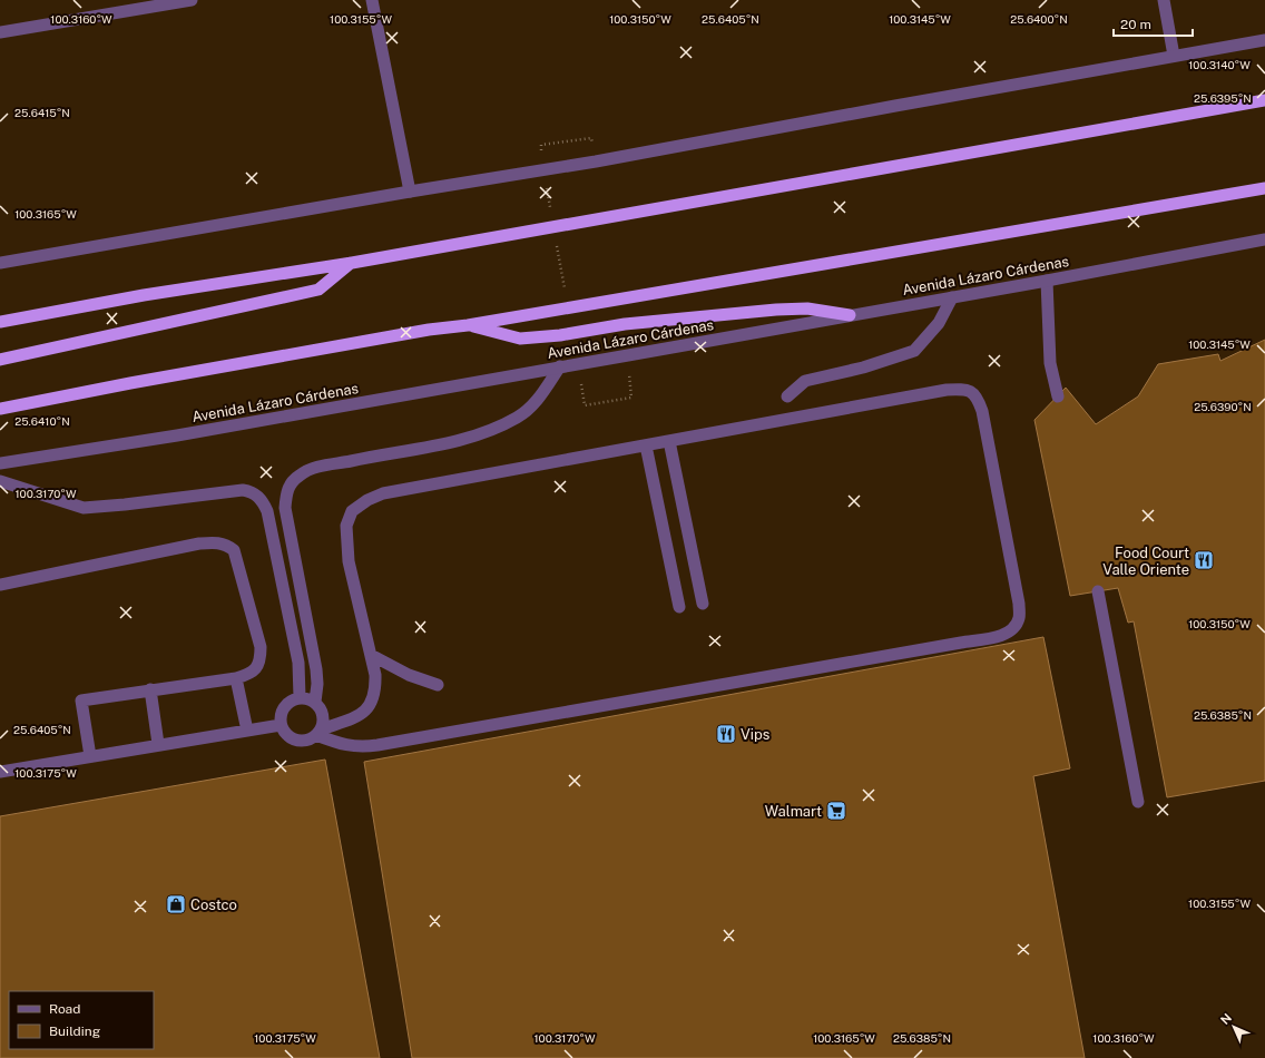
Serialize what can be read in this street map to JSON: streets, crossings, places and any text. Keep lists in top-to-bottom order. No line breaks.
{"streets":{"street":["Avenida Lázaro Cárdenas"]},"places":{"restaurant":["Food Court Valle Oriente","Vips"],"supermarket":["Walmart"],"shop":["Costco"]},"legend":["Road","Building"],"scale_bar":"20 m","north":"top left","coordinates":["100.3160°W","100.3155°W","100.3150°W","25.6405°N","100.3145°W","25.6400°N","100.3140°W","25.6395°N","25.6415°N","100.3165°W","25.6390°N","25.6410°N","100.3170°W","25.6385°N","100.3175°W"]}
